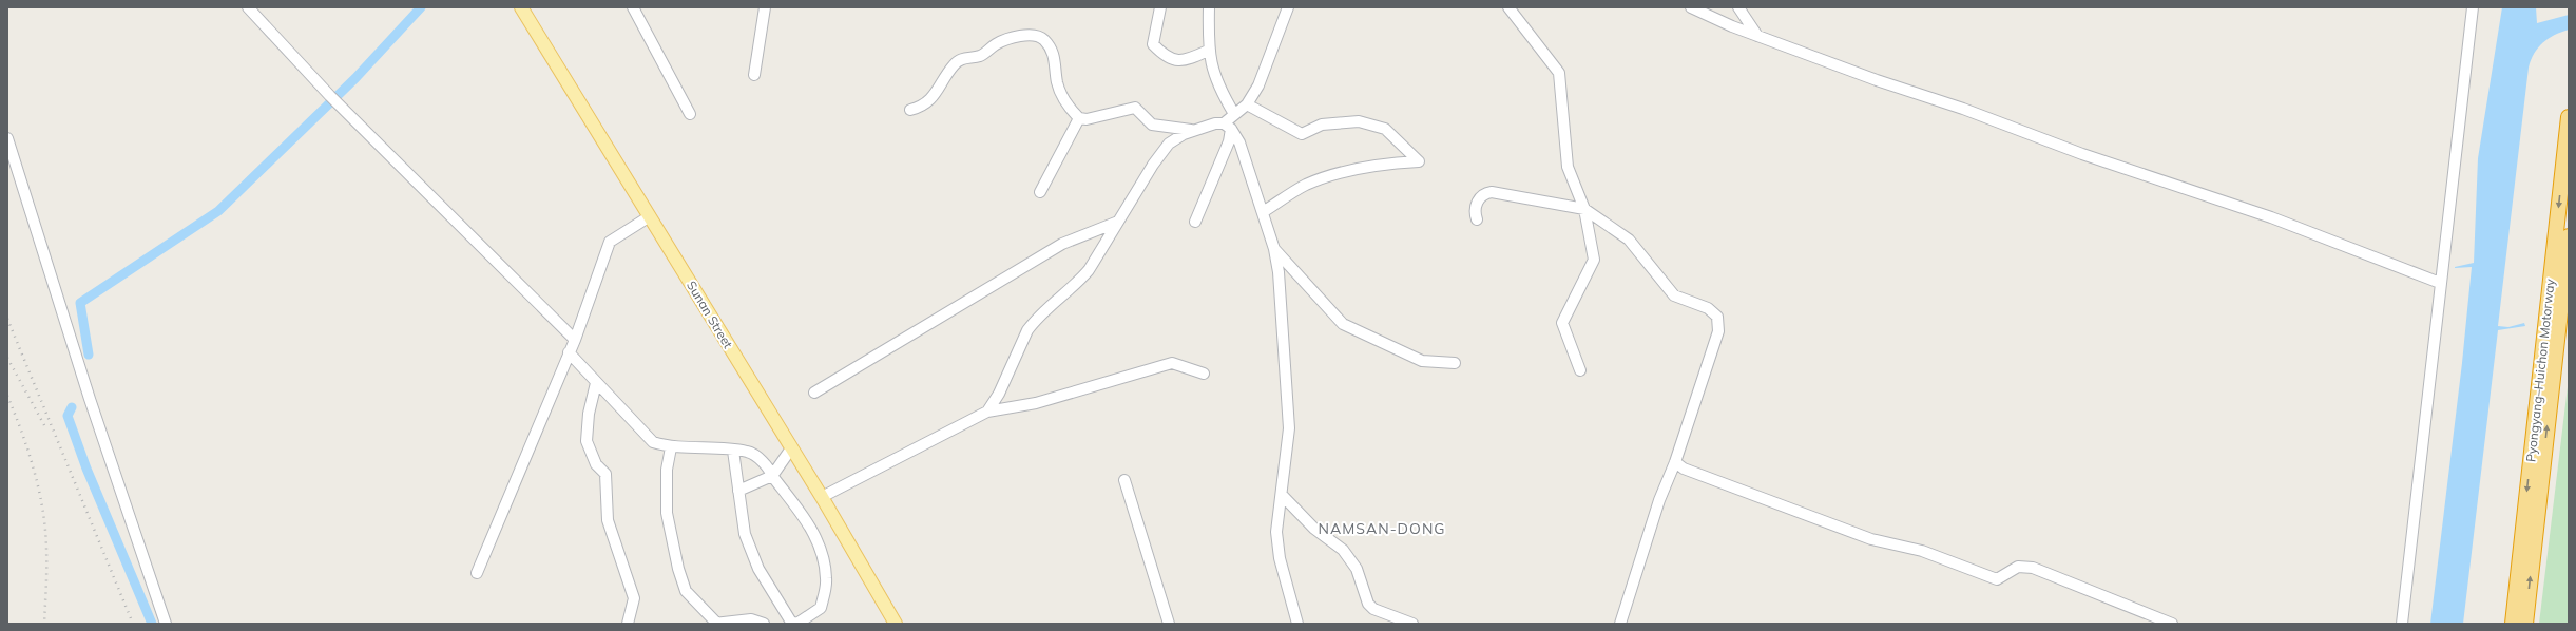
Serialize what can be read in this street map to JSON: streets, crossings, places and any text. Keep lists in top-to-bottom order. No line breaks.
{"streets":{"highway":["Pyongyang–Huichon Motorway"],"main road":["Sunan Street"]},"districts":["NAMSAN-DONG"]}
